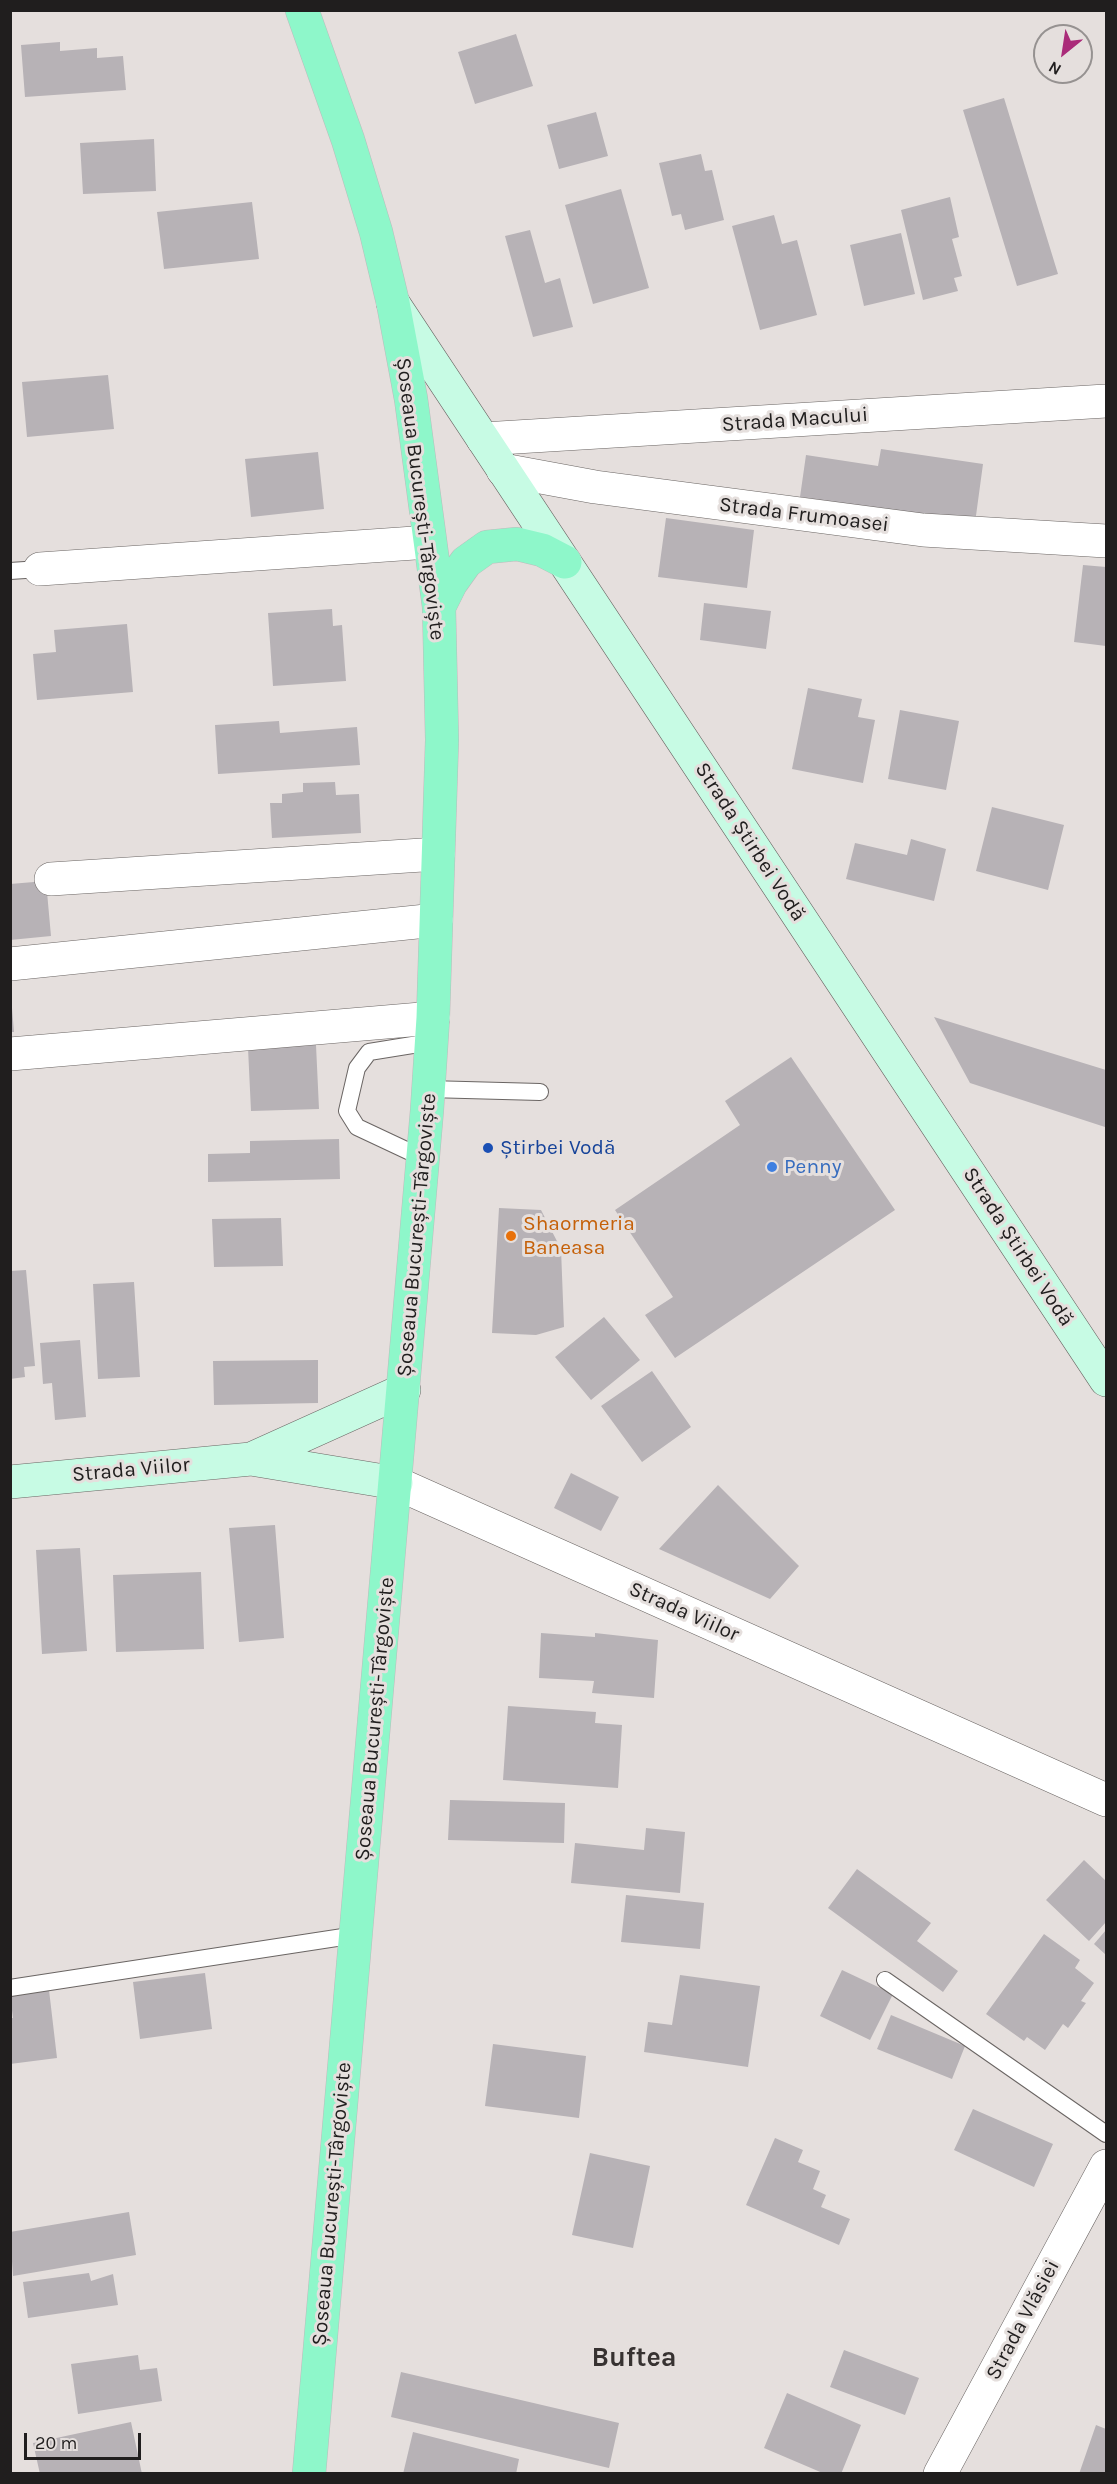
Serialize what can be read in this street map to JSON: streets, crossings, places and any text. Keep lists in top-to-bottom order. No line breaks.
{"streets":{"main road":["Șoseaua București-Târgoviște","Strada Știrbei Vodă","Strada Viilor"],"street":["Strada Macului","Strada Frumoasei","Strada Vlăsiei"]},"crossings":[["Strada Macului","Strada Știrbei Vodă"],["Șoseaua București-Târgoviște","Strada Știrbei Vodă"],["Șoseaua București-Târgoviște","Strada Viilor"],["Strada Frumoasei","Strada Știrbei Vodă"]],"districts":["Buftea"],"places":["Știrbei Vodă","Penny","Shaormeria Baneasa"],"scale_bar":"20 m","north":"bottom left"}
